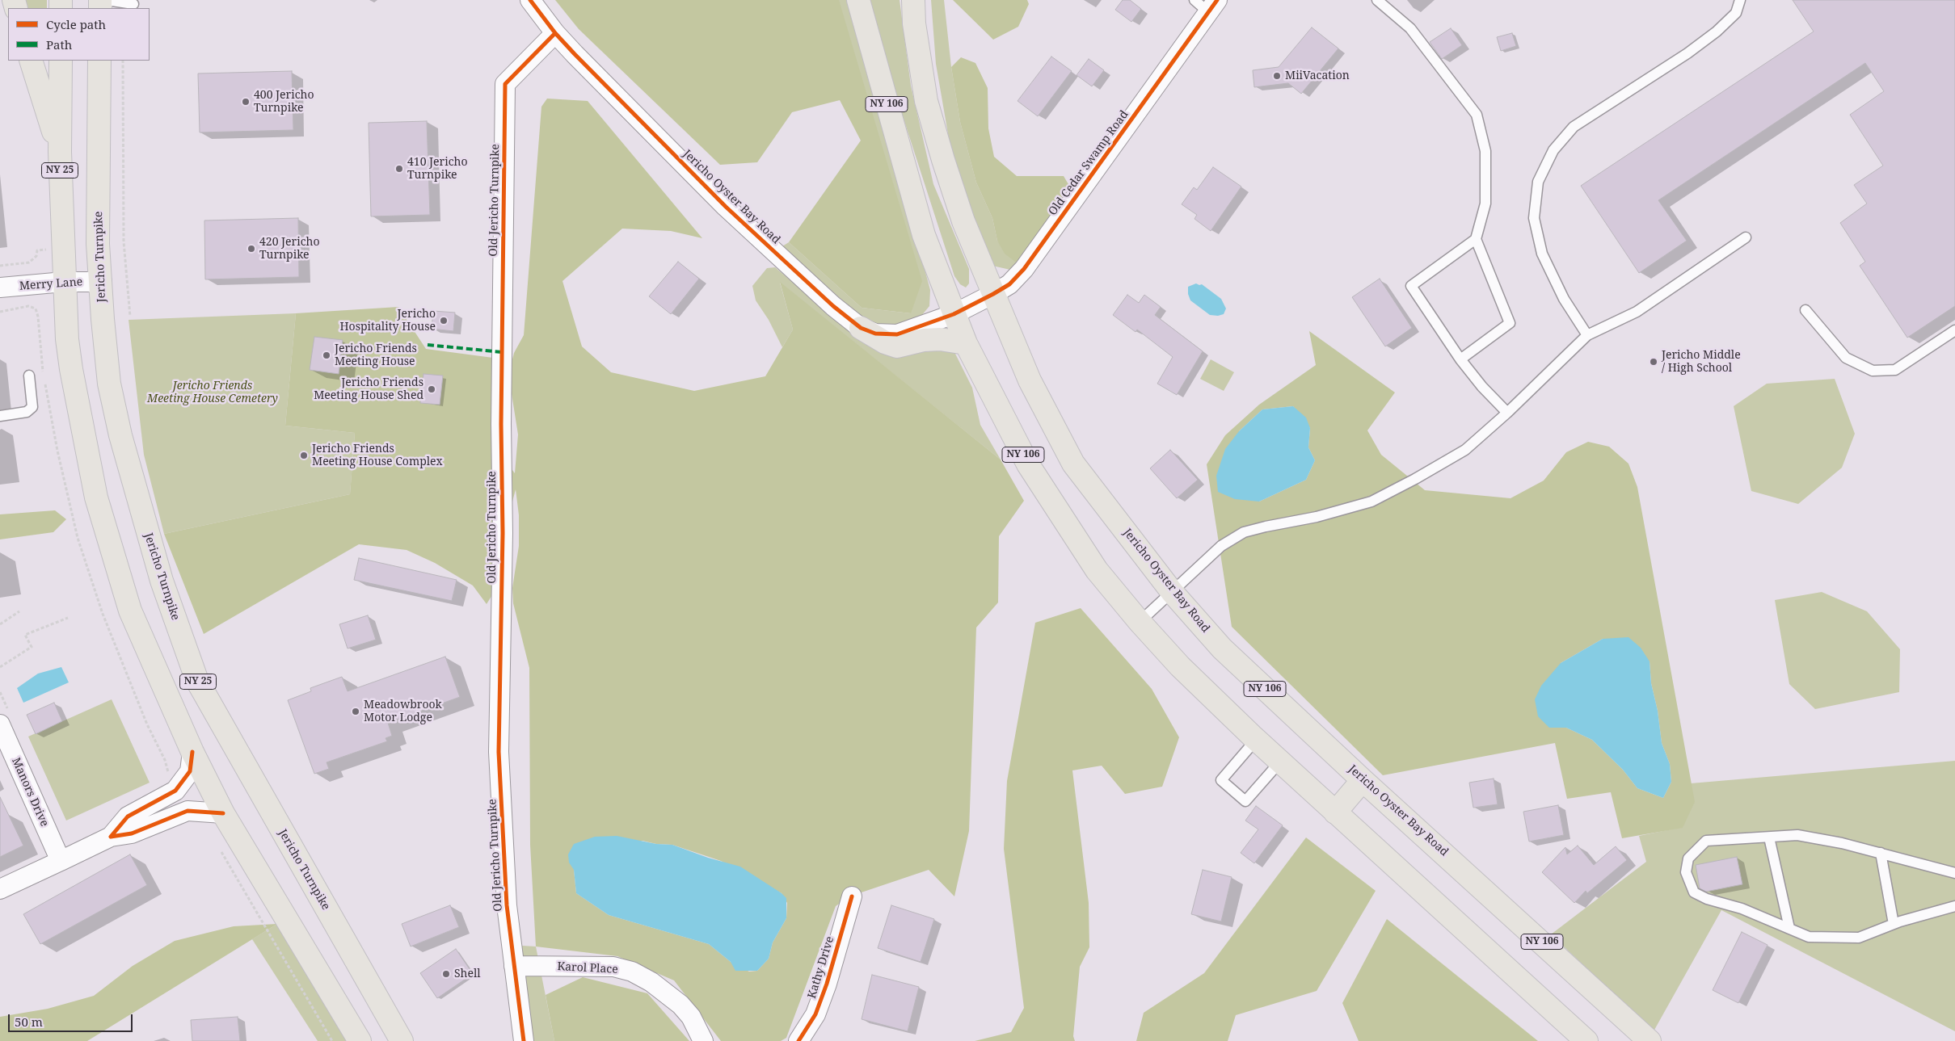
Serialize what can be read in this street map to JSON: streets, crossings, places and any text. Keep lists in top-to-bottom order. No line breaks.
{"streets":{"main road":["NY 106","NY 25","Jericho Oyster Bay Road","Jericho Turnpike"],"street":["Old Cedar Swamp Road","Old Jericho Turnpike","Merry Lane","Manors Drive","Kathy Drive","Karol Place"]},"crossings":[["NY 106","Old Cedar Swamp Road"],["NY 106","Jericho Oyster Bay Road"],["Old Cedar Swamp Road","Jericho Oyster Bay Road"],["NY 25","Merry Lane"],["Jericho Oyster Bay Road","Old Jericho Turnpike"],["Old Jericho Turnpike","Karol Place"],["Jericho Turnpike","Merry Lane"]],"parks":["Jericho Friends Meeting House Cemetery"],"places":["MiiVacation","400 Jericho Turnpike","410 Jericho Turnpike","420 Jericho Turnpike","Jericho Hospitality House","Jericho Friends Meeting House","Jericho Middle / High School","Jericho Friends Meeting House Shed","Jericho Friends Meeting House Complex","Meadowbrook Motor Lodge","Shell"],"legend":["Cycle path","Path"],"scale_bar":"50 m"}
